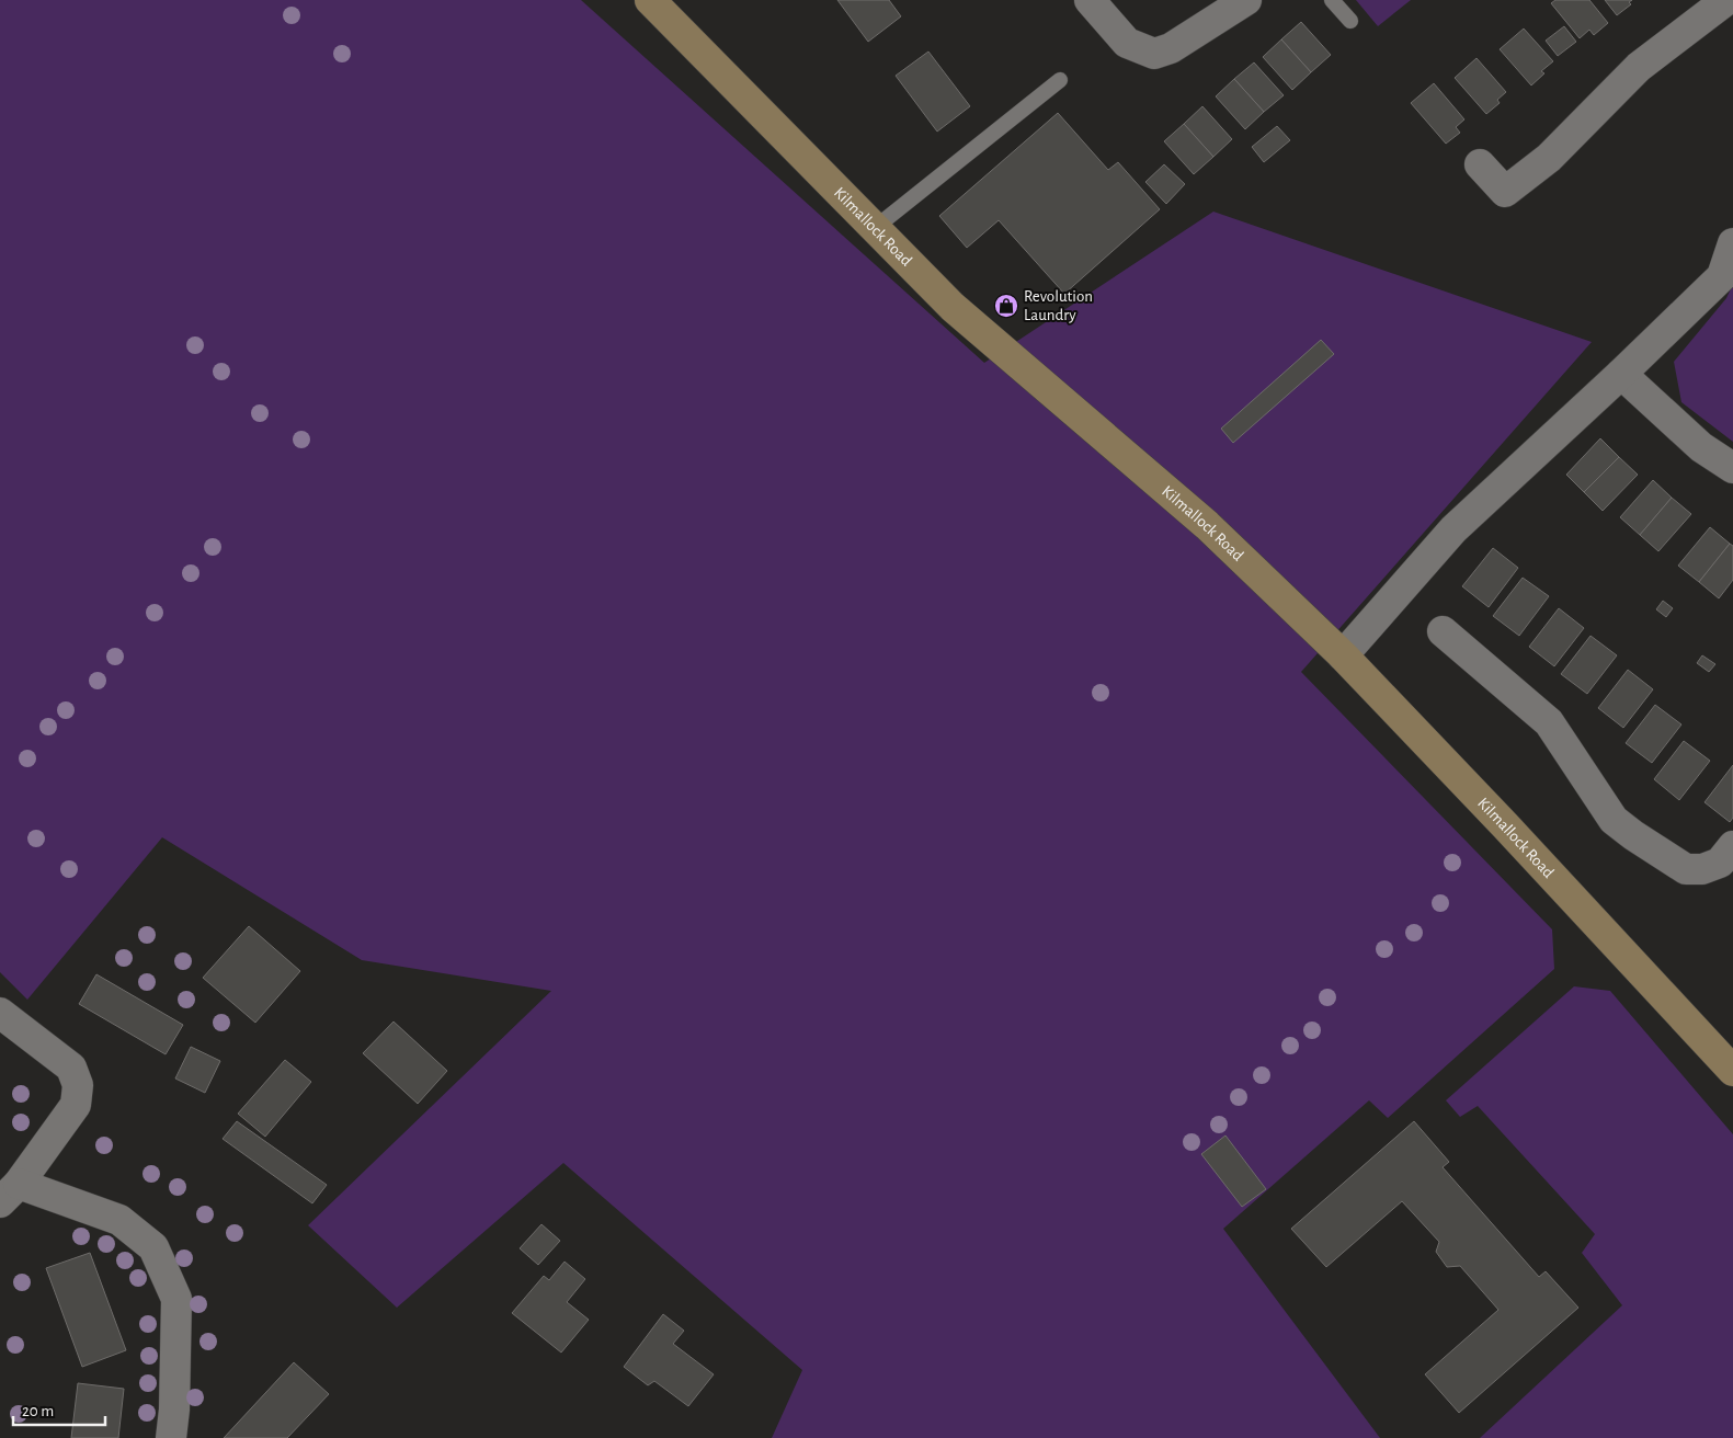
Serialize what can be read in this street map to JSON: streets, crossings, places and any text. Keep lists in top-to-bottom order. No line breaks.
{"streets":{"main road":["Kilmallock Road"]},"places":{"shop":["Revolution Laundry"]},"scale_bar":"20 m"}
